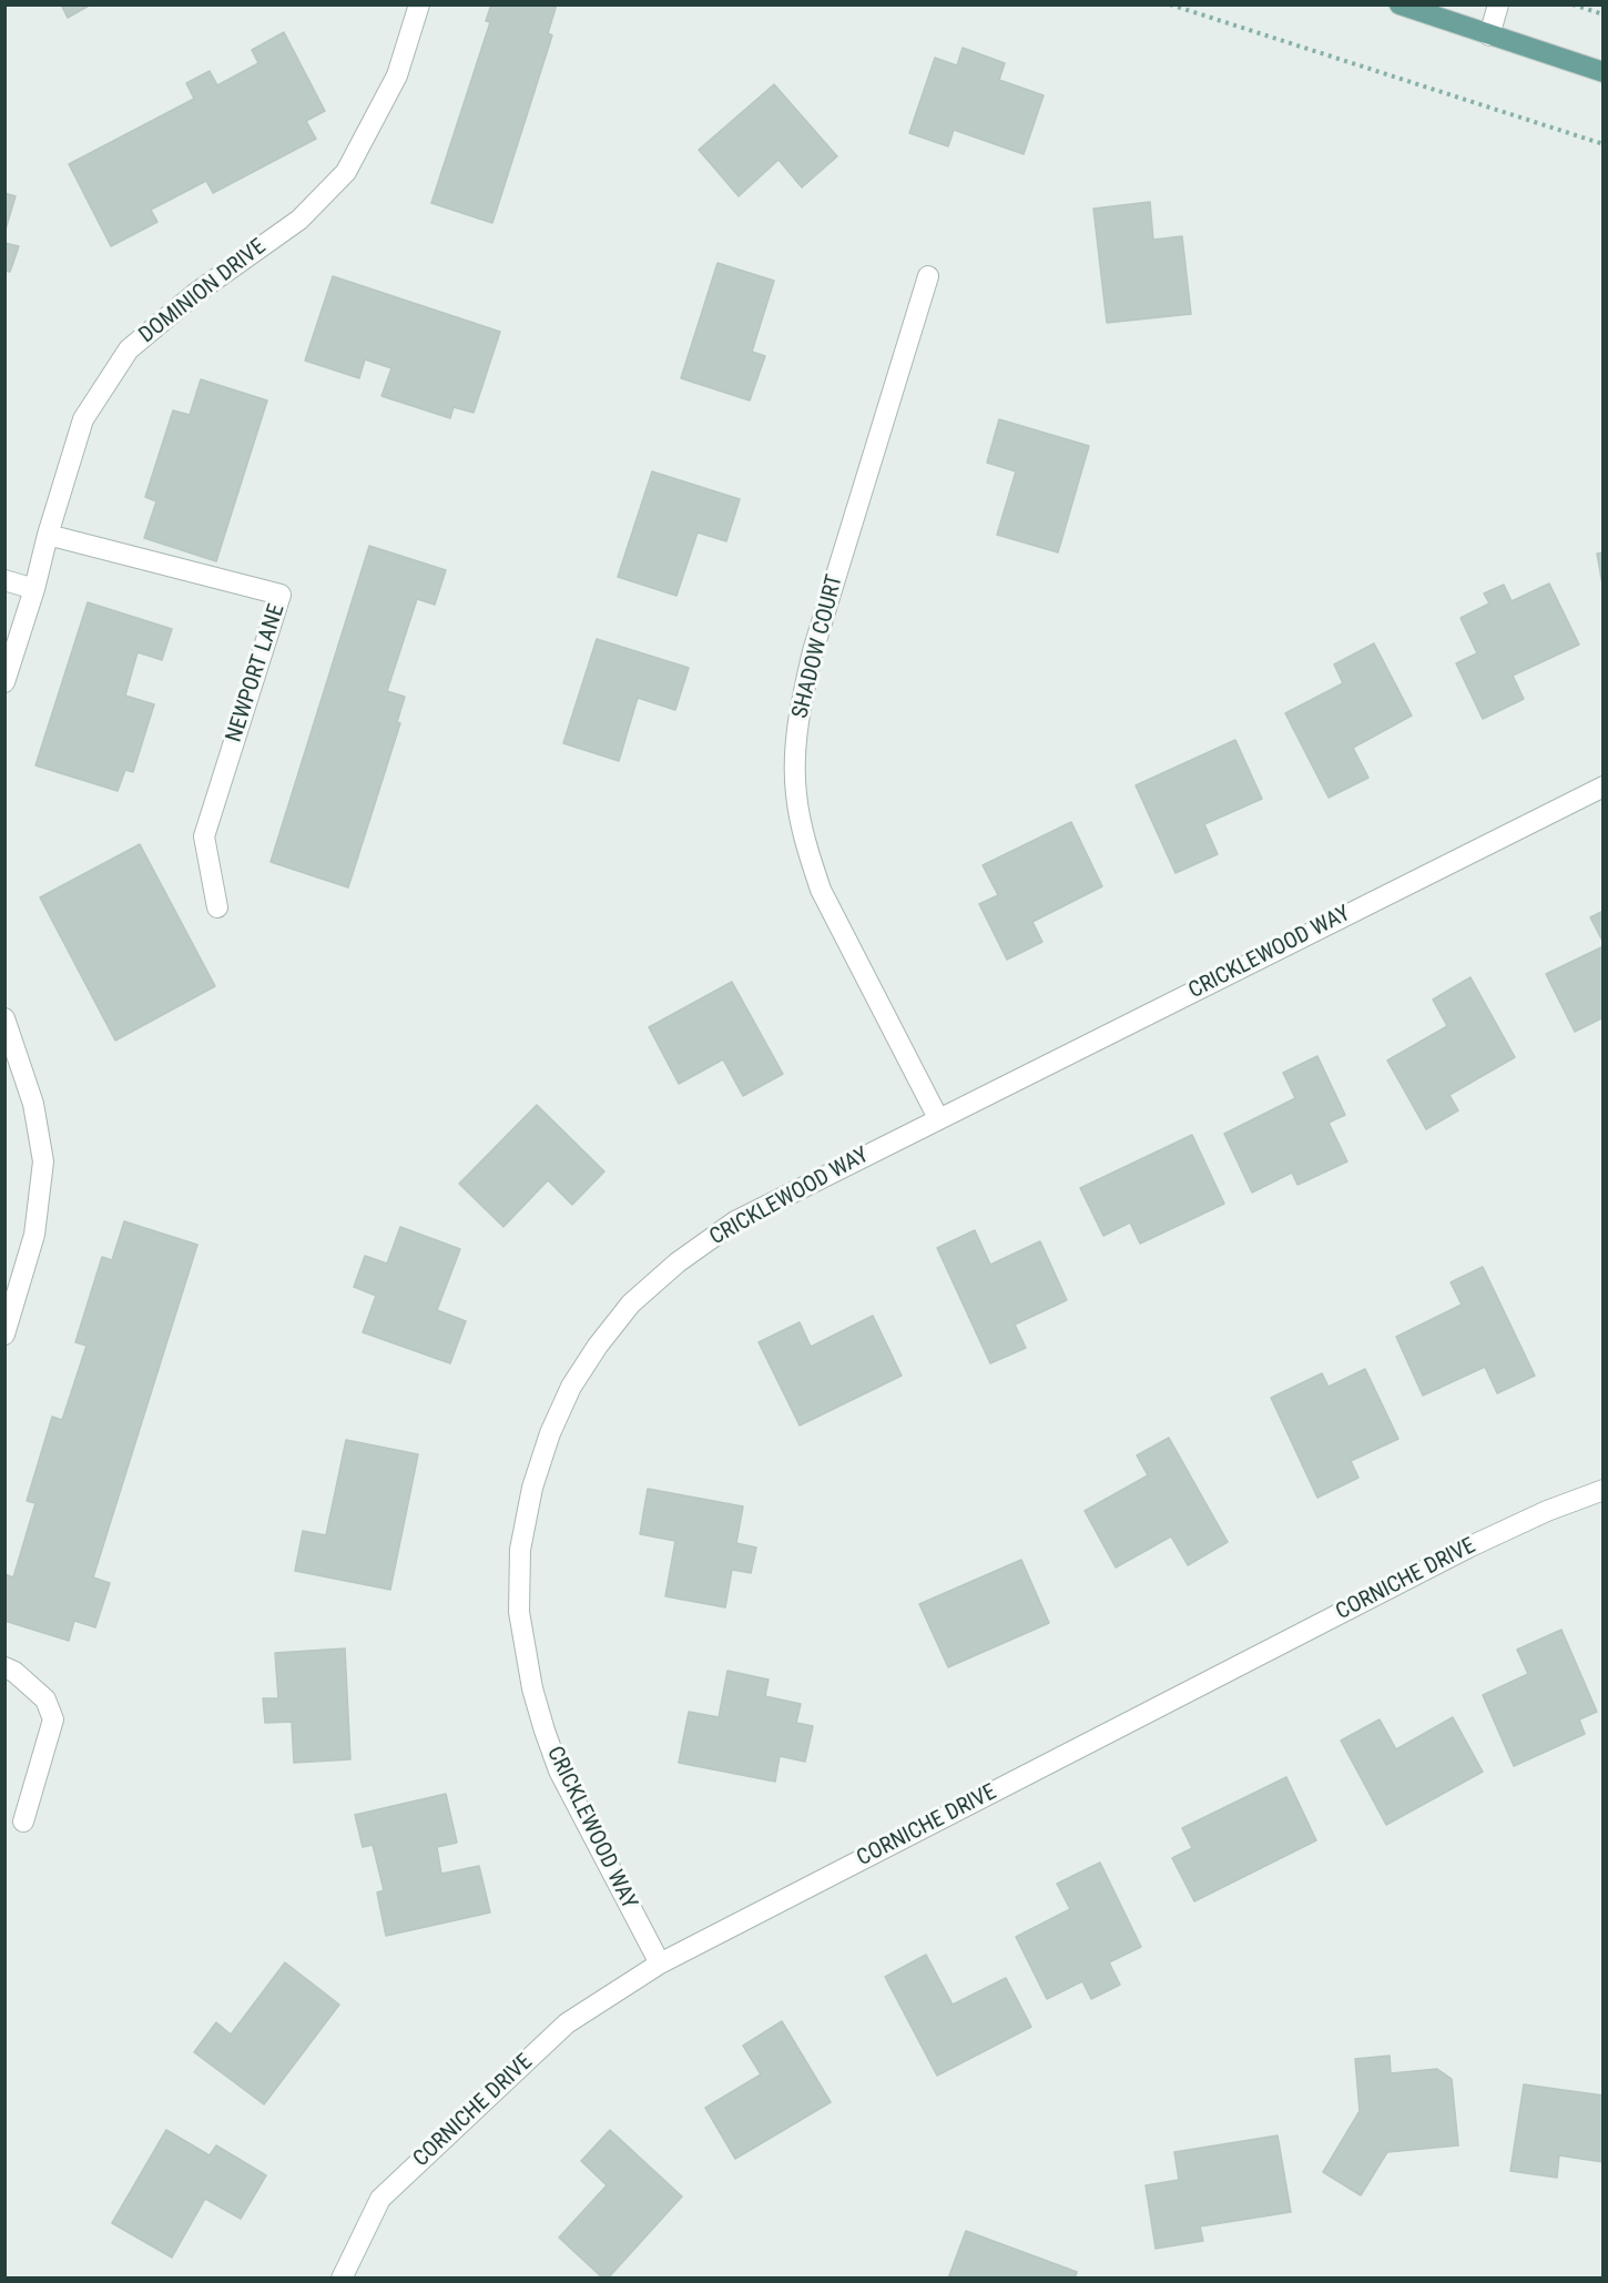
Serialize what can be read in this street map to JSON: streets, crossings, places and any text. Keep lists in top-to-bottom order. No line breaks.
{"streets":{"street":["DOMINION DRIVE","SHADOW COURT","NEWPORT LANE","CRICKLEWOOD WAY","CORNICHE DRIVE"]},"crossings":[["DOMINION DRIVE","NEWPORT LANE"],["SHADOW COURT","CRICKLEWOOD WAY"],["CRICKLEWOOD WAY","CORNICHE DRIVE"]]}
